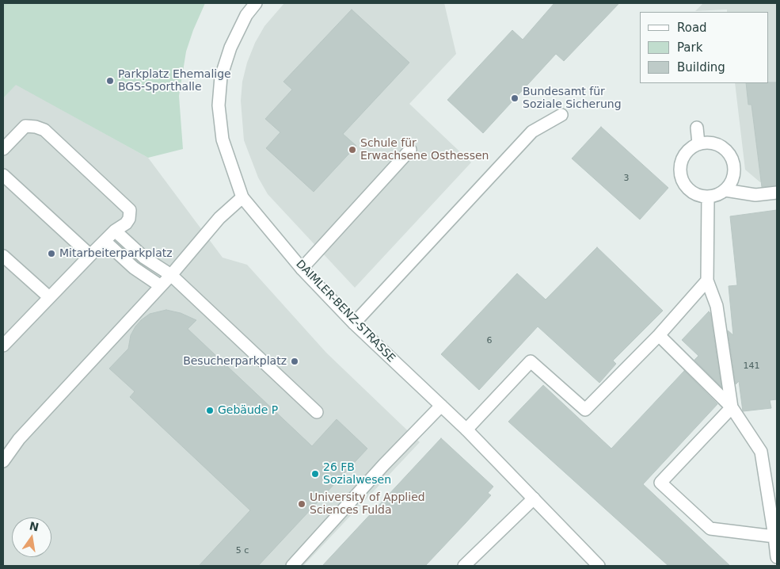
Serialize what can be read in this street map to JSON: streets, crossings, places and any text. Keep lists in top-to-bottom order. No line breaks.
{"streets":{"street":["DAIMLER-BENZ-STRASSE"]},"places":["Parkplatz Ehemalige BGS-Sporthalle","Bundesamt für Soziale Sicherung","Schule für Erwachsene Osthessen","Mitarbeiterparkplatz","Besucherparkplatz","Gebäude P","26 FB Sozialwesen","University of Applied Sciences Fulda"],"house_numbers":["3","6","141","5 c"],"legend":["Road","Park","Building"],"north":"top"}
